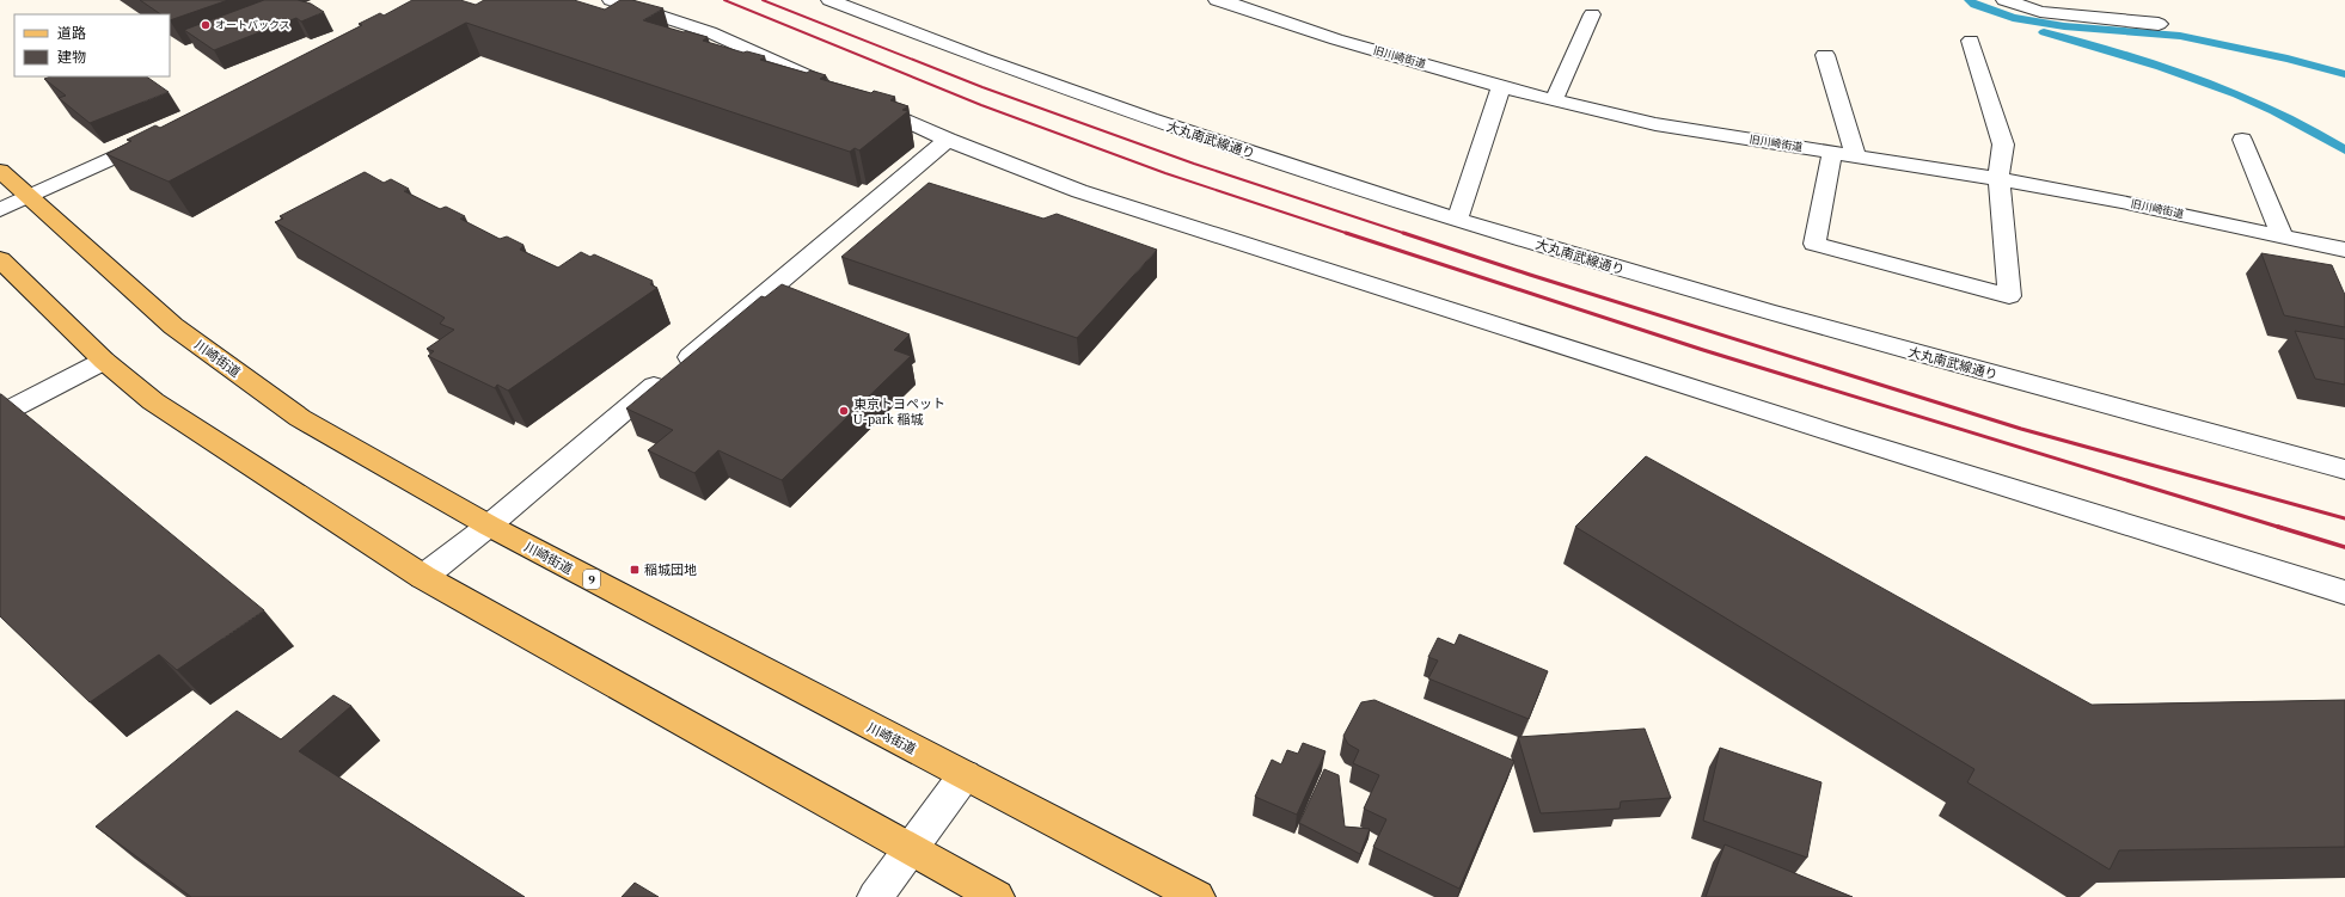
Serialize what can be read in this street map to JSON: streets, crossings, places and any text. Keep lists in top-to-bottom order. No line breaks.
{"streets":{"main road":["川崎街道","9"],"street":["旧川崎街道","大丸南武線通り"]},"places":{"other":["オートバックス","東京トヨペット U-park 稲城"],"transit":["稲城団地"]},"legend":["道路","建物"]}
